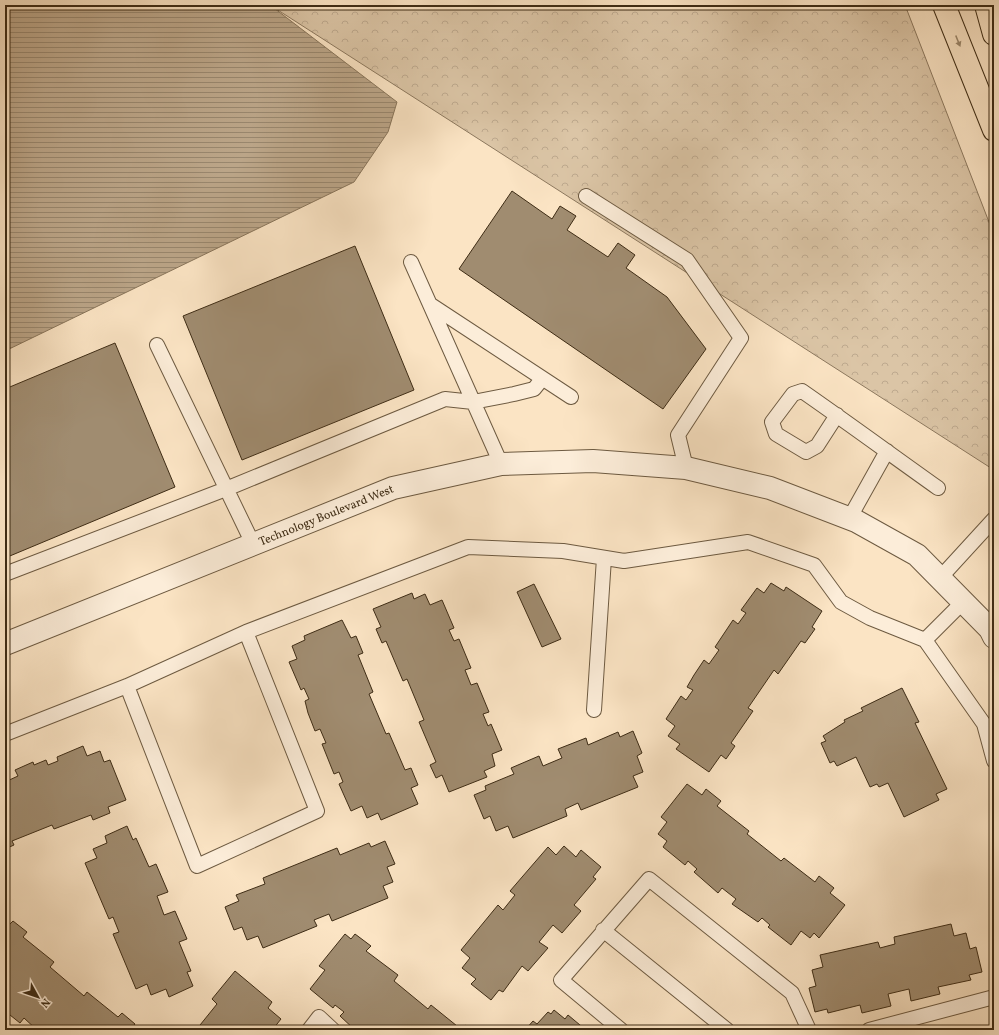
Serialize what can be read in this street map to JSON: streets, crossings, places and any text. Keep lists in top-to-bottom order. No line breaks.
{"streets":{"street":["Technology Boulevard West"]},"north":"bottom right"}
